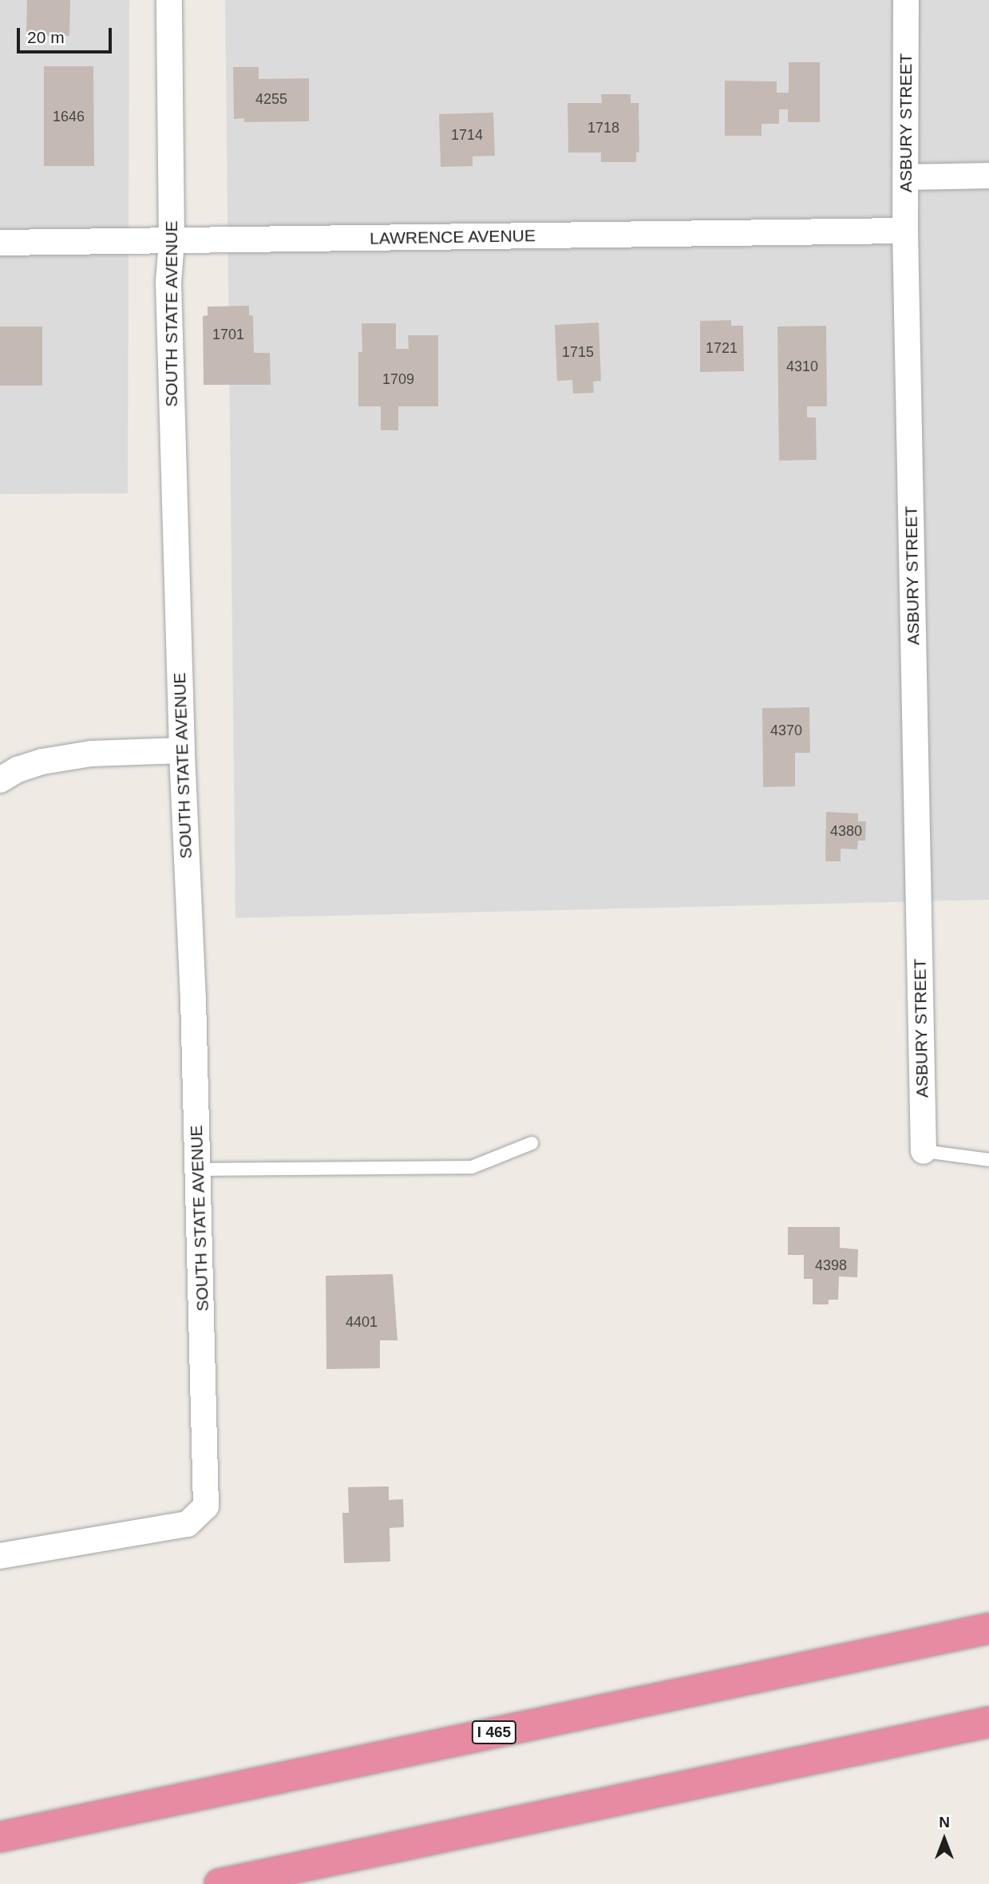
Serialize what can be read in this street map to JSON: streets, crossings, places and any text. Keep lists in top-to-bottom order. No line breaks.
{"streets":{"highway":["I 465"],"street":["ASBURY STREET","LAWRENCE AVENUE","SOUTH STATE AVENUE"]},"crossings":[["ASBURY STREET","LAWRENCE AVENUE"],["LAWRENCE AVENUE","SOUTH STATE AVENUE"]],"house_numbers":["4255","1646","1718","1714","1701","1721","1715","4310","1709","4370","4380","4398","4401"],"scale_bar":"20 m","north":"top"}
